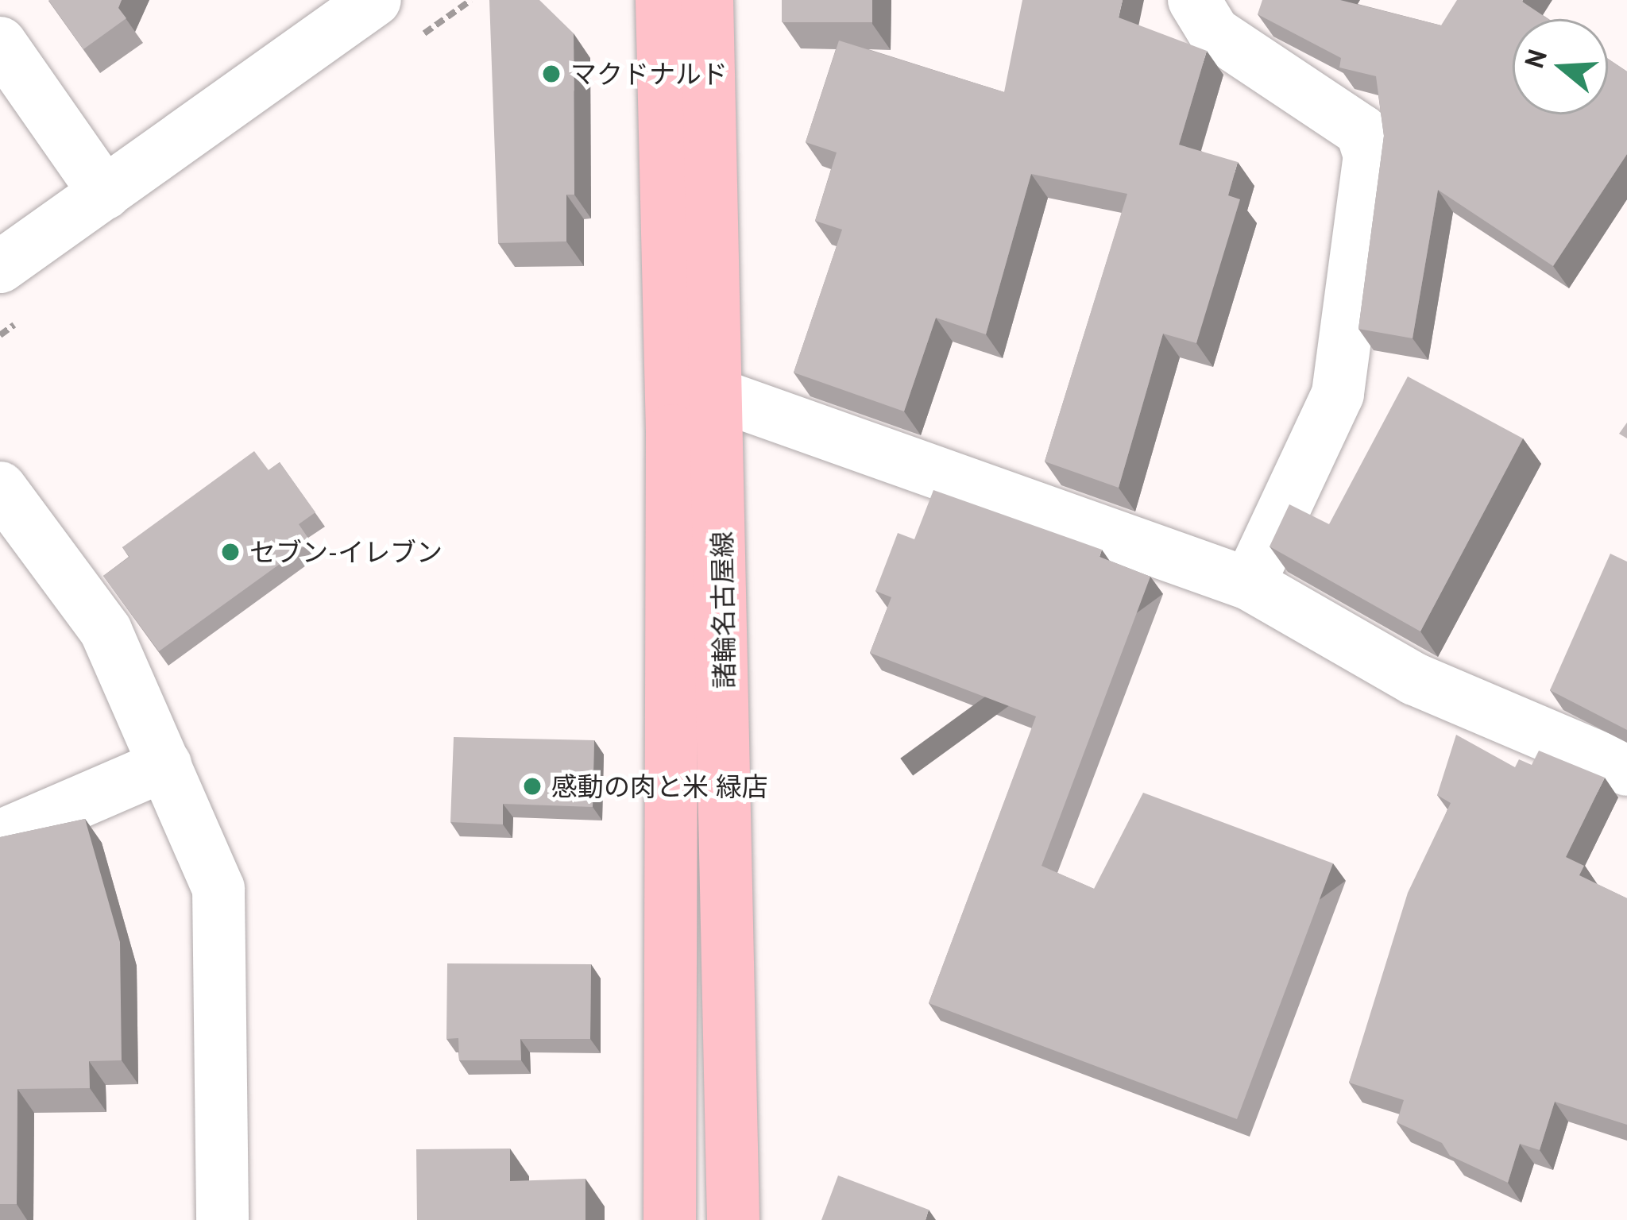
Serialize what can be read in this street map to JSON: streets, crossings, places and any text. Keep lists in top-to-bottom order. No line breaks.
{"streets":{"main road":["諸輪名古屋線"]},"places":["マクドナルド","セブン-イレブン","感動の肉と米 緑店"],"north":"left"}
